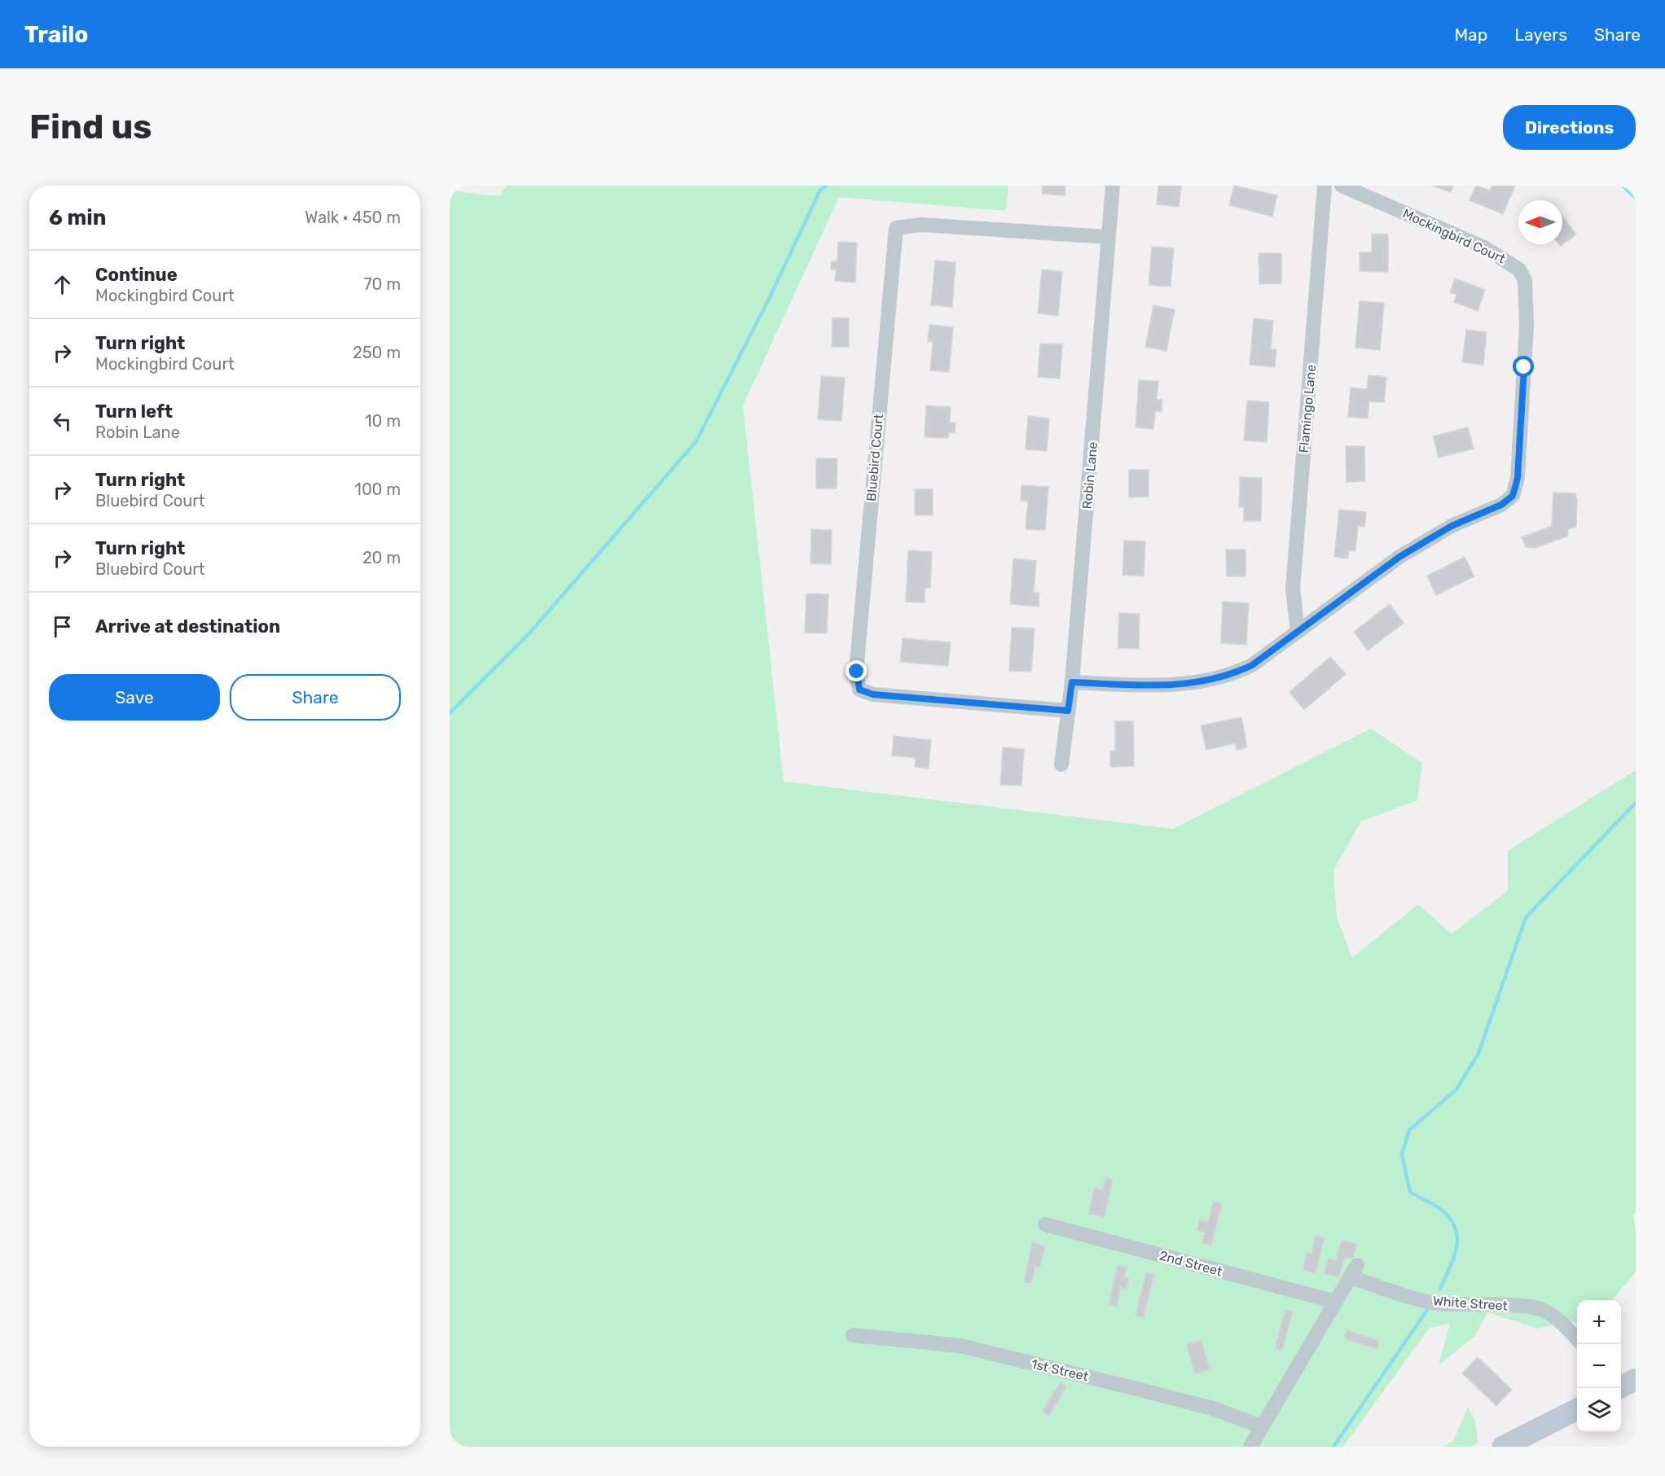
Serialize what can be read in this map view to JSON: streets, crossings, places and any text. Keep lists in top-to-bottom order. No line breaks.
{"streets":{"street":["Mockingbird Court","Flamingo Lane","Bluebird Court","Robin Lane","2nd Street","White Street","1st Street"]},"crossings":[["Mockingbird Court","Flamingo Lane"],["Mockingbird Court","Robin Lane"],["Bluebird Court","Robin Lane"],["2nd Street","White Street"],["White Street","1st Street"]],"north":"left","page":{"header":"Trailo","nav":["Map","Layers","Share"],"buttons":["Directions",["Save","Share"]],"title":"Find us","heading":["6 min","Walk · 450 m"],"list":[["Continue","Mockingbird Court","70 m"],["Turn right","Mockingbird Court","250 m"],["Turn left","Robin Lane","10 m"],["Turn right","Bluebird Court","100 m"],["Turn right","Bluebird Court","20 m"],"Arrive at destination"],"map_buttons":["+","−"]}}
